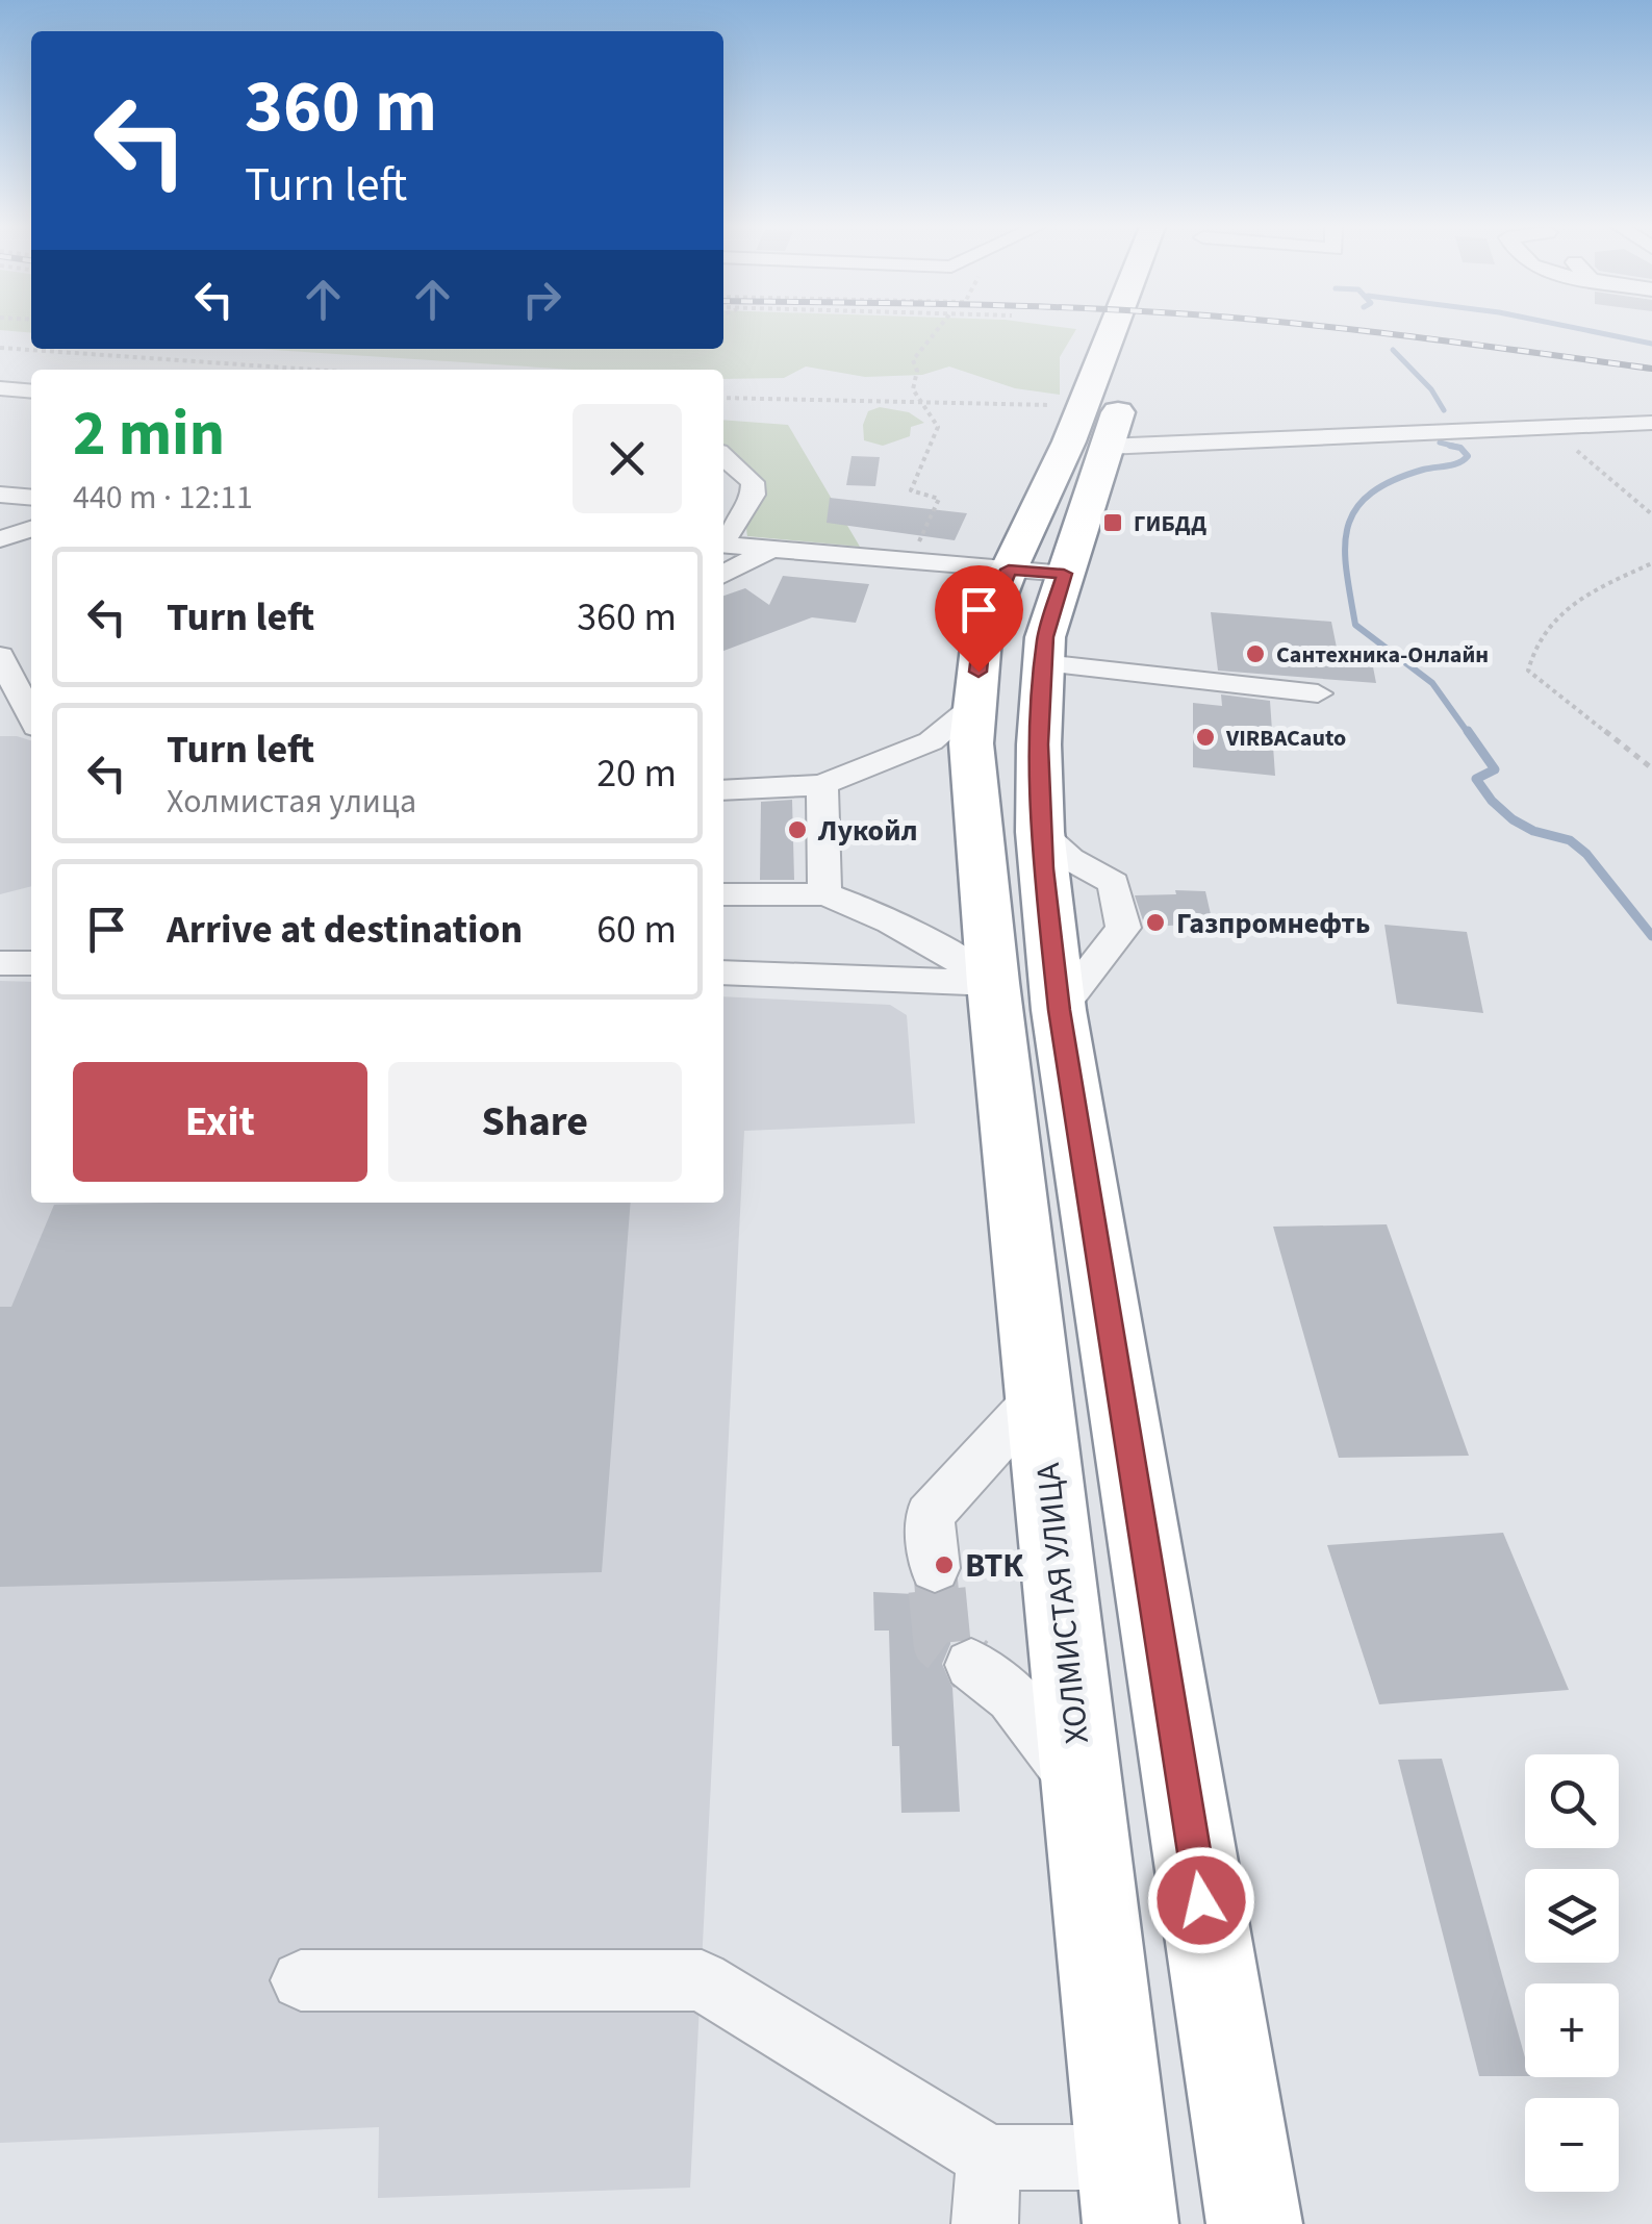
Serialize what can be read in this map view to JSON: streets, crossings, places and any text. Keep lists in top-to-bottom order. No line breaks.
{"streets":{"highway":["ХОЛМИСТАЯ УЛИЦА"]},"places":{"transit":["ГИБДД"],"other":["Сантехника-Онлайн","VIRBACauto","Лукойл","Газпромнефть","ВТК"]},"page":{"turn":["360 m","Turn left"],"heading":["2 min","440 m · 12:11"],"list":[{"name":"Turn left","value":"360 m"},{"name":"Turn left","note":"Холмистая улица","value":"20 m"},{"name":"Arrive at destination","value":"60 m"}],"buttons":["Exit","Share"],"map_buttons":["+","−"]}}
